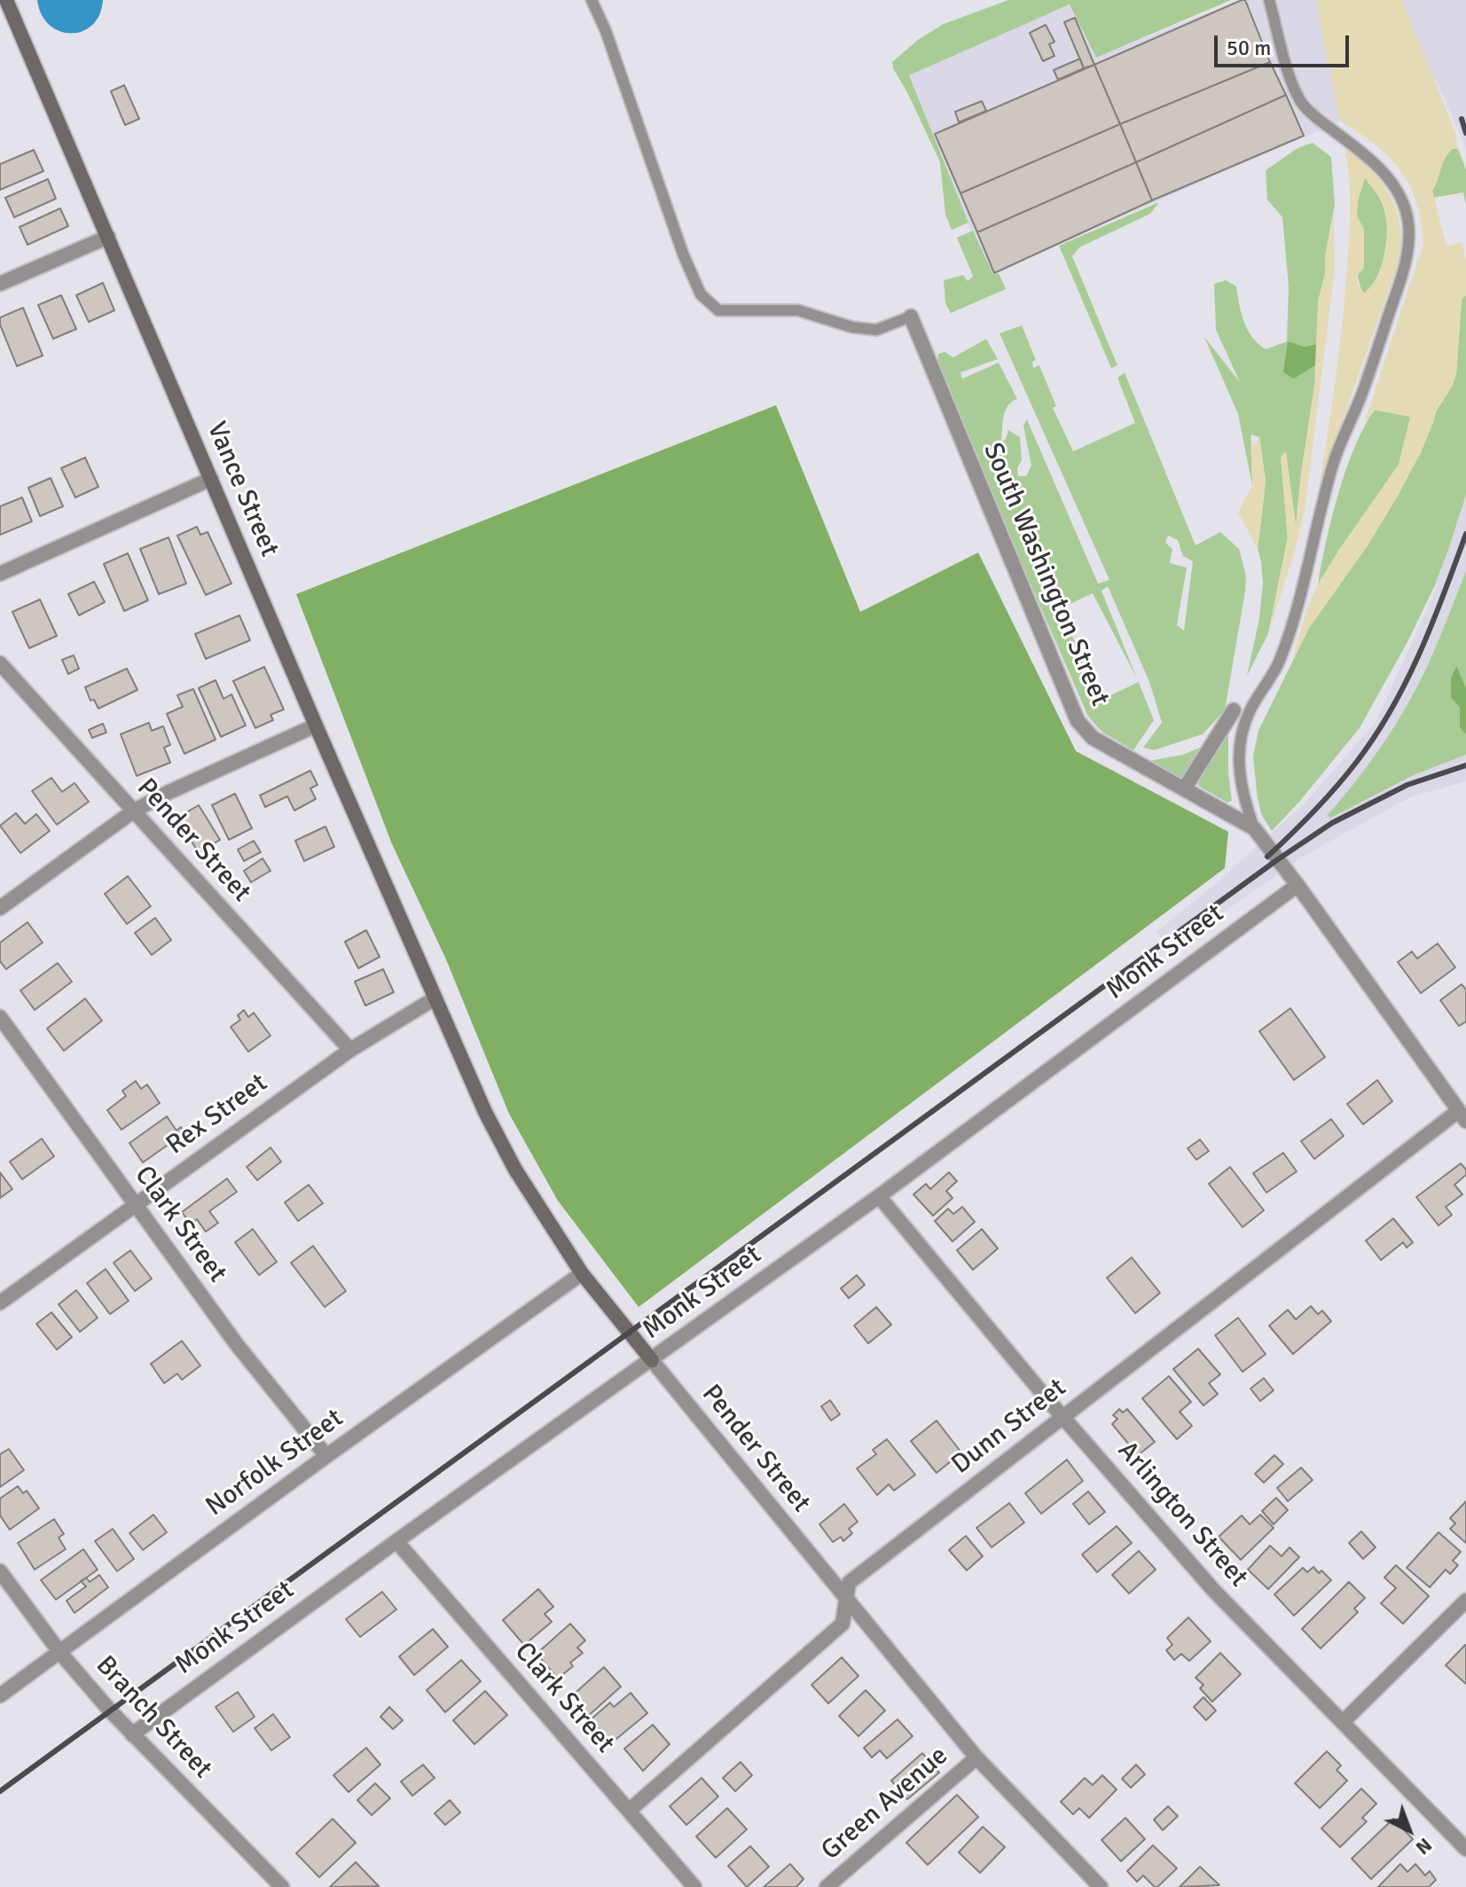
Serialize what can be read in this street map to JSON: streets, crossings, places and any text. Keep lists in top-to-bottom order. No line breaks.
{"streets":{"street":["Vance Street","South Washington Street","Pender Street","Monk Street","Rex Street","Clark Street","Dunn Street","Norfolk Street","Arlington Street","Branch Street","Green Avenue"]},"crossings":[["Vance Street","Pender Street"],["Vance Street","Rex Street"],["South Washington Street","Monk Street"],["South Washington Street","Dunn Street"],["Pender Street","Monk Street"],["Pender Street","Rex Street"],["Pender Street","Dunn Street"],["Pender Street","Norfolk Street"],["Pender Street","Green Avenue"],["Monk Street","Clark Street"],["Monk Street","Arlington Street"],["Monk Street","Branch Street"],["Rex Street","Clark Street"],["Clark Street","Dunn Street"],["Clark Street","Norfolk Street"],["Dunn Street","Arlington Street"],["Norfolk Street","Branch Street"]],"scale_bar":"50 m","north":"bottom right"}
